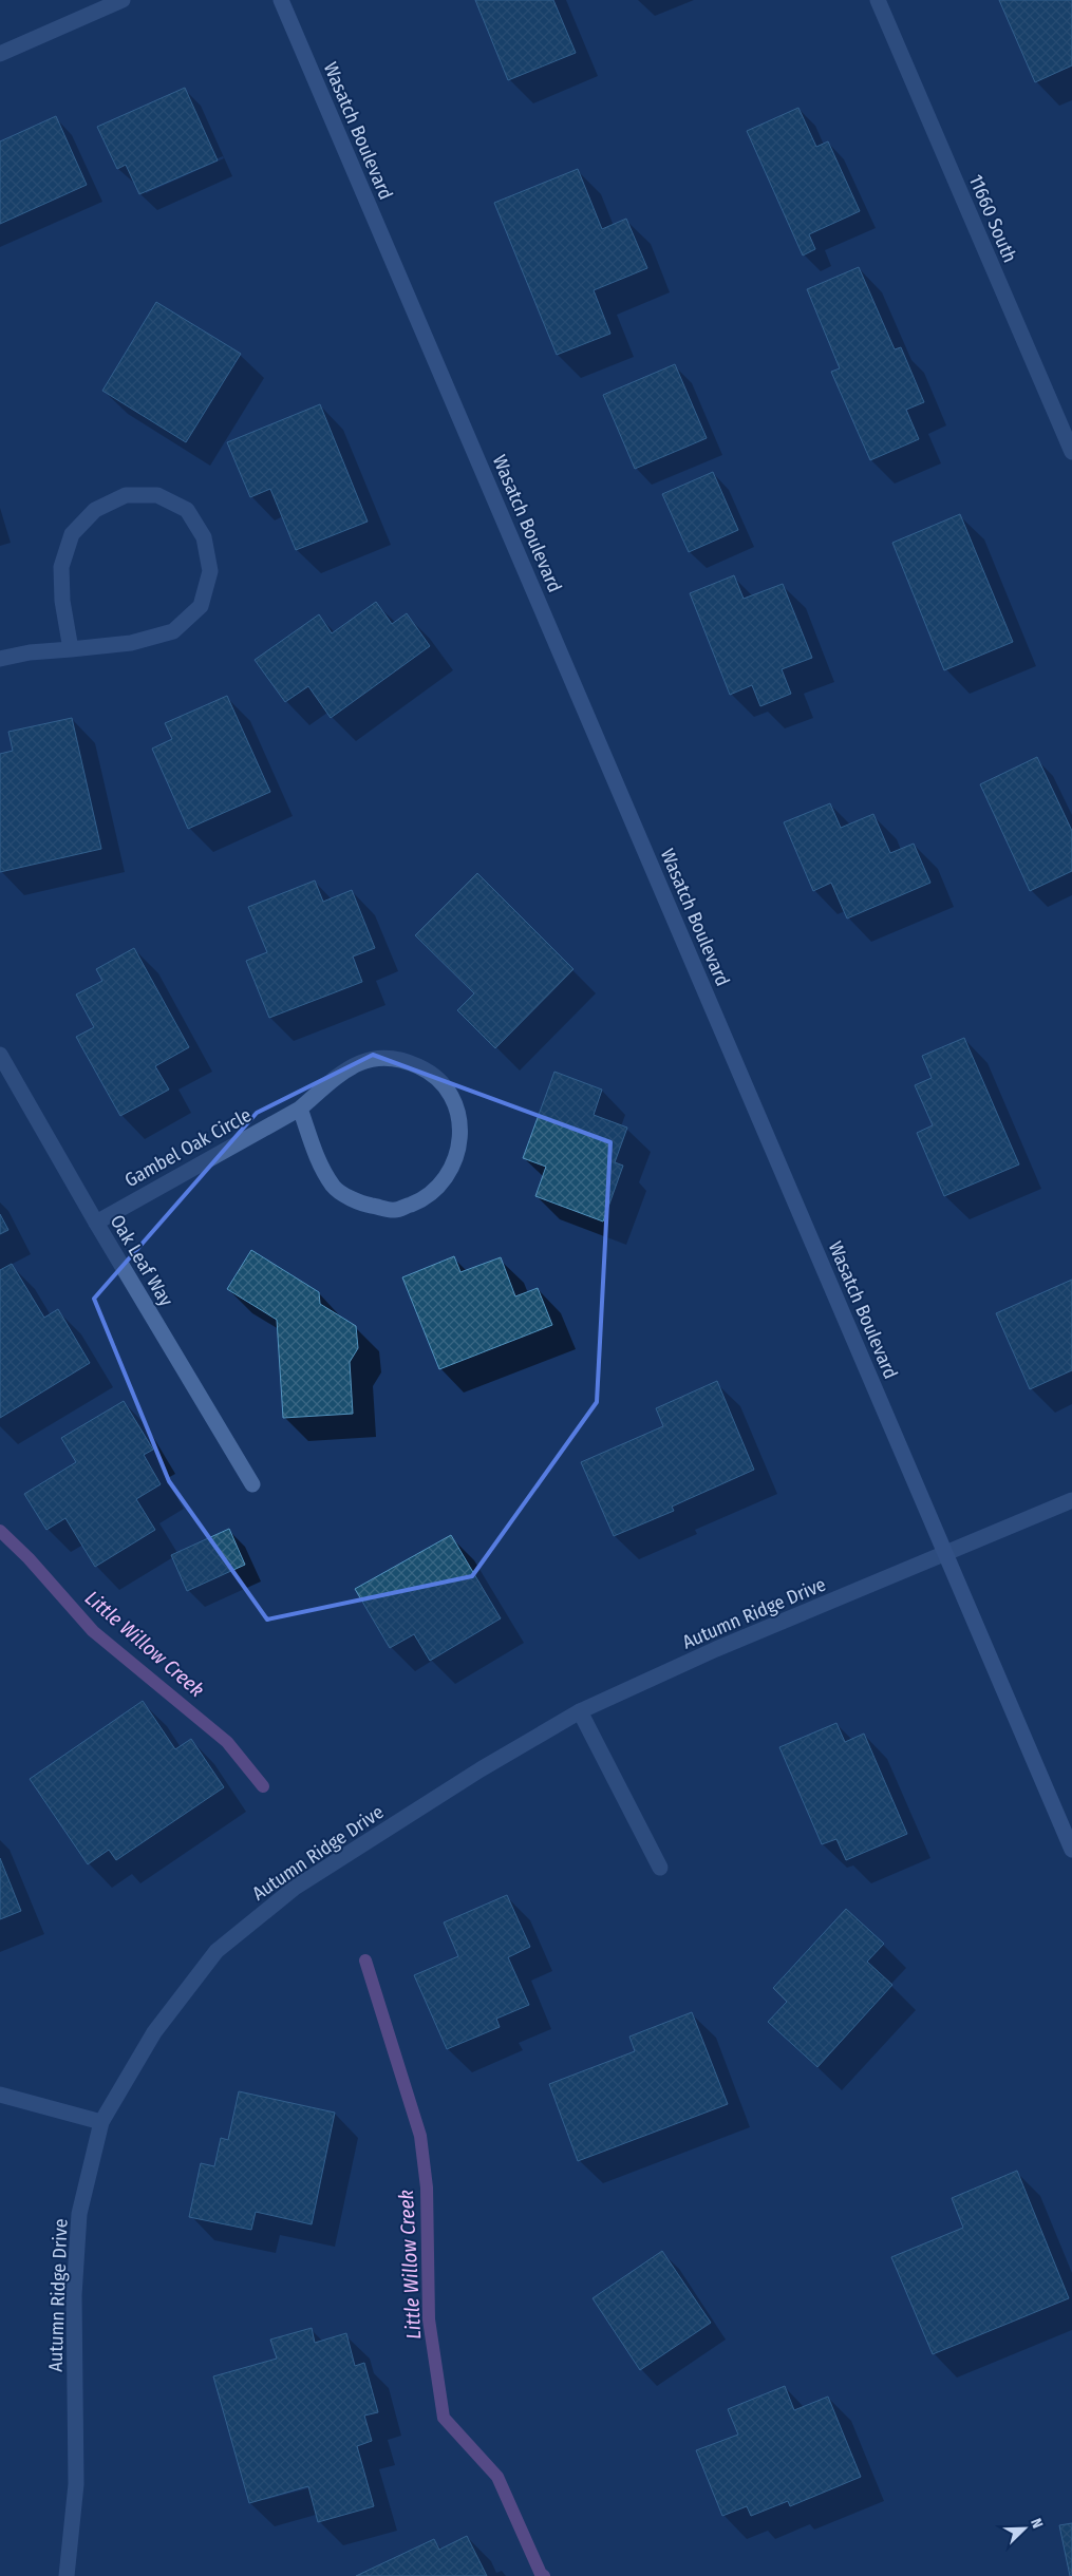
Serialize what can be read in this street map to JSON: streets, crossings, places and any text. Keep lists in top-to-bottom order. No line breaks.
{"streets":{"main road":["Wasatch Boulevard"],"street":["11660 South","Gambel Oak Circle","Oak Leaf Way","Autumn Ridge Drive"]},"crossings":[["Wasatch Boulevard","Autumn Ridge Drive"],["Gambel Oak Circle","Oak Leaf Way"]],"water":["Little Willow Creek"],"north":"top right"}
